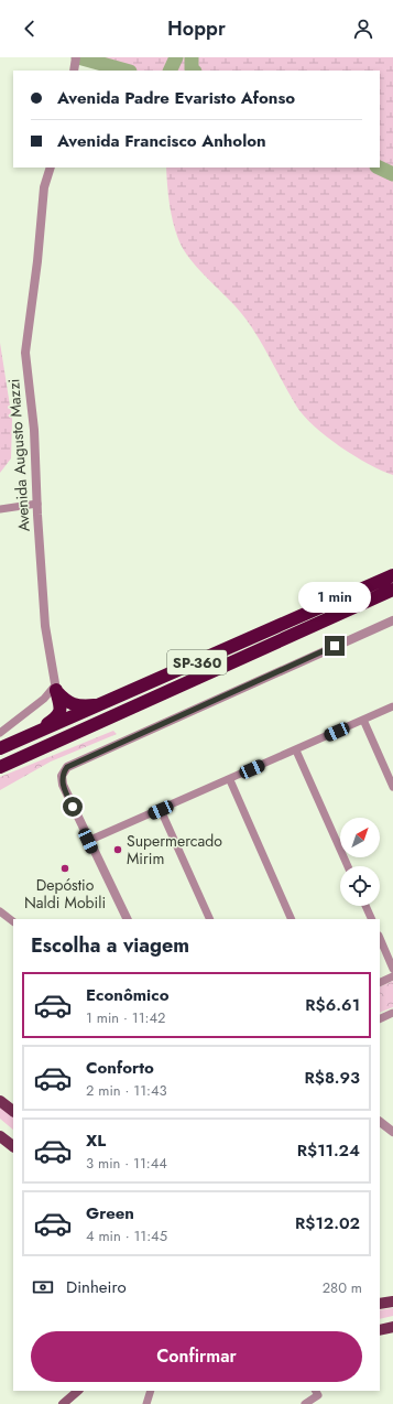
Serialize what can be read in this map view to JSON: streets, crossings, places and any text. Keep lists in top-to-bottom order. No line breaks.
{"streets":{"highway":["SP-360"],"street":["Avenida Augusto Mazzi"]},"places":["Supermercado Mirim","Depóstio Naldi Mobili"],"north":"top right","page":{"header":"Hoppr","banner":["Avenida Padre Evaristo Afonso","Avenida Francisco Anholon"],"bubble":"1 min","heading":"Escolha a viagem","list":[{"name":"Econômico","note":"1 min · 11:42","value":"R$6.61"},{"name":"Conforto","note":"2 min · 11:43","value":"R$8.93"},{"name":"XL","note":"3 min · 11:44","value":"R$11.24"},{"name":"Green","note":"4 min · 11:45","value":"R$12.02"}],"pay":["Dinheiro","280 m"],"buttons":"Confirmar"}}
